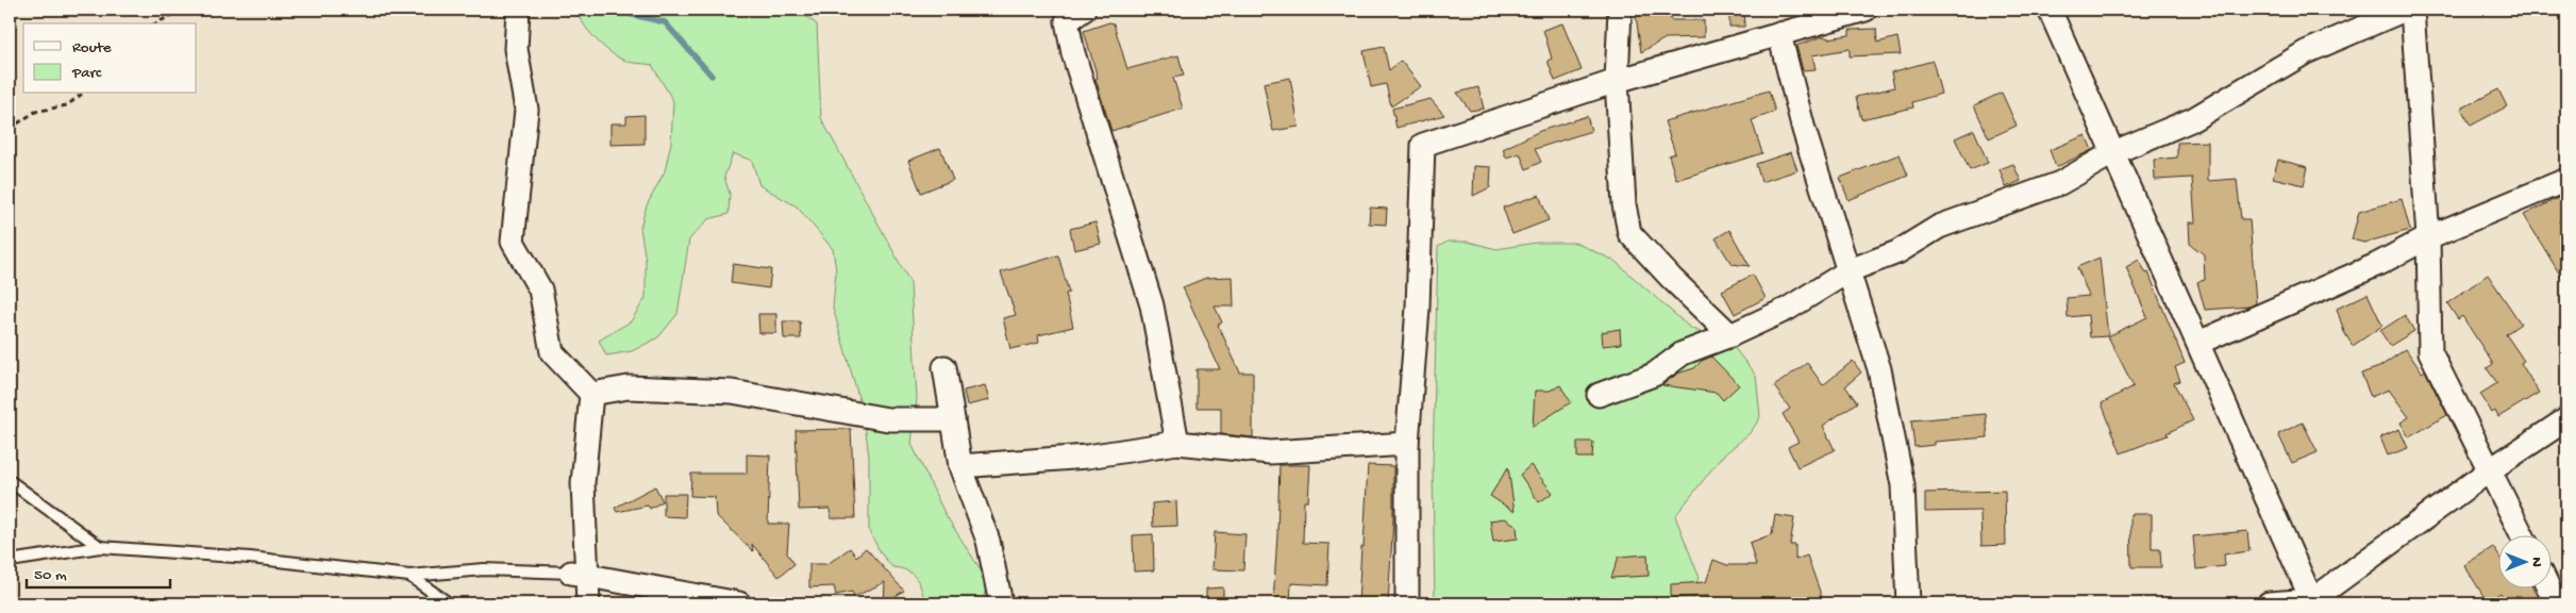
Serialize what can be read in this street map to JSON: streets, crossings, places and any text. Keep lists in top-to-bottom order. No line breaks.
{"legend":["Route","Parc"],"scale_bar":"50 m","north":"right"}
